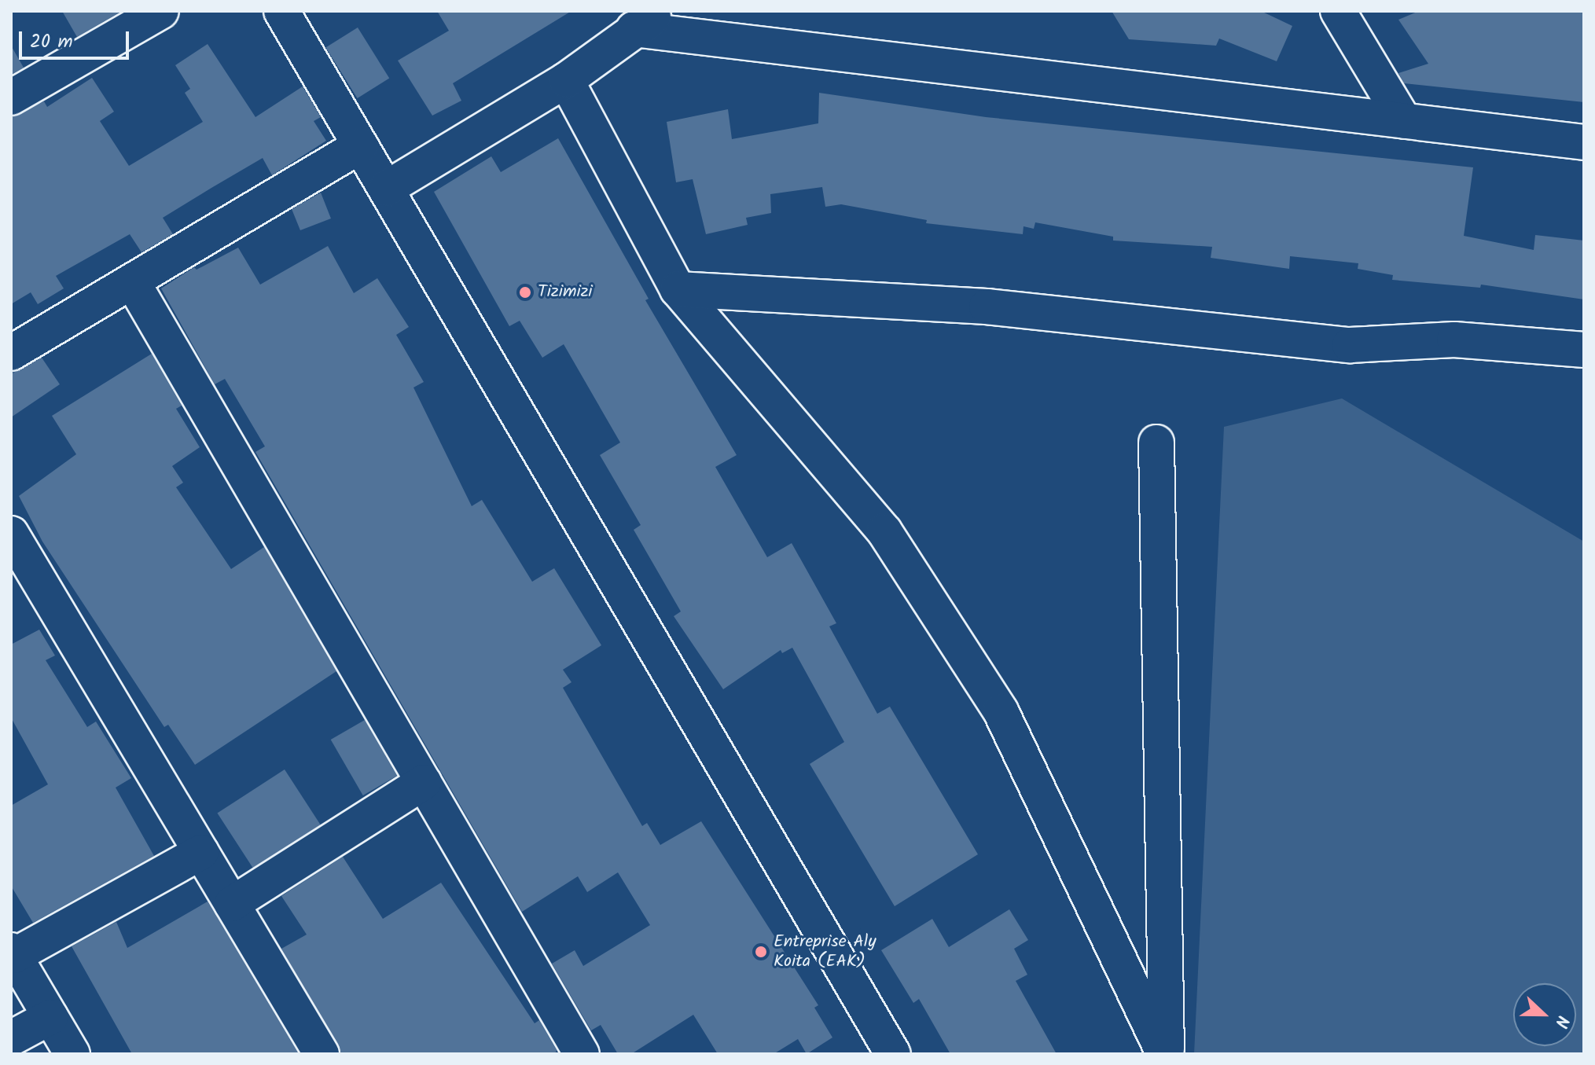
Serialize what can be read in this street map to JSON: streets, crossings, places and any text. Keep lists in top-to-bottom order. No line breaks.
{"places":["Tizimizi","Entreprise Aly Koita (EAK)"],"scale_bar":"20 m","north":"right"}
